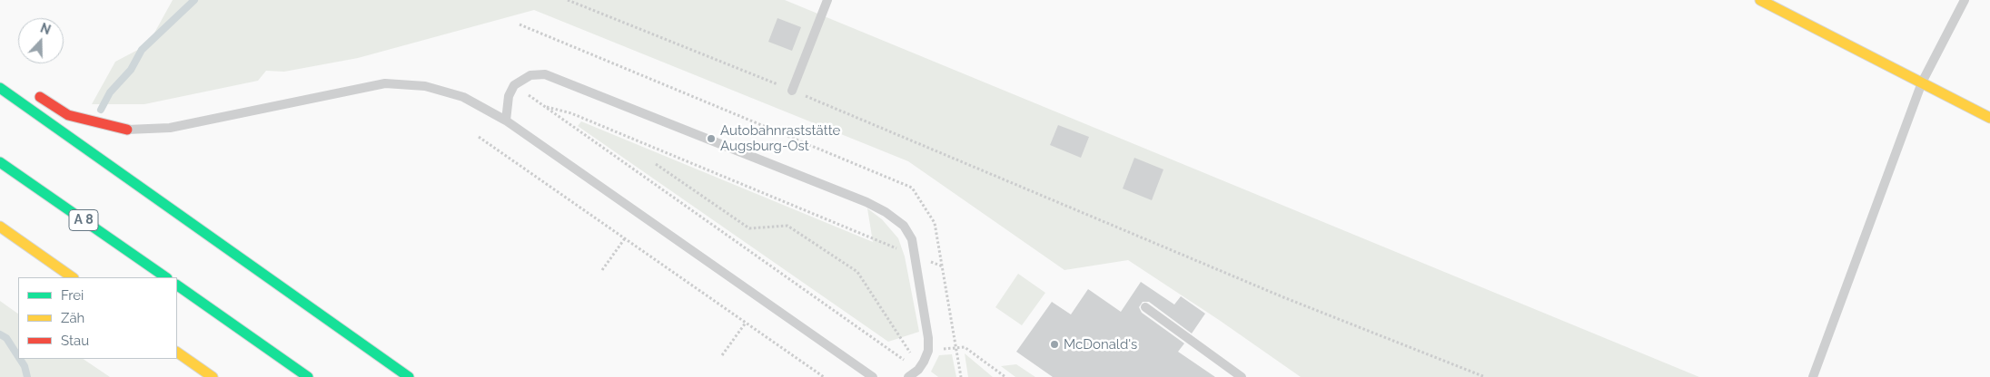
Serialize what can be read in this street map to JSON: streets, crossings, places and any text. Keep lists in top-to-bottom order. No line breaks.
{"streets":{"main road":["A 8"]},"places":["Autobahnraststätte Augsburg-Ost","McDonald's"],"legend":["Frei","Zäh","Stau"],"north":"top"}
